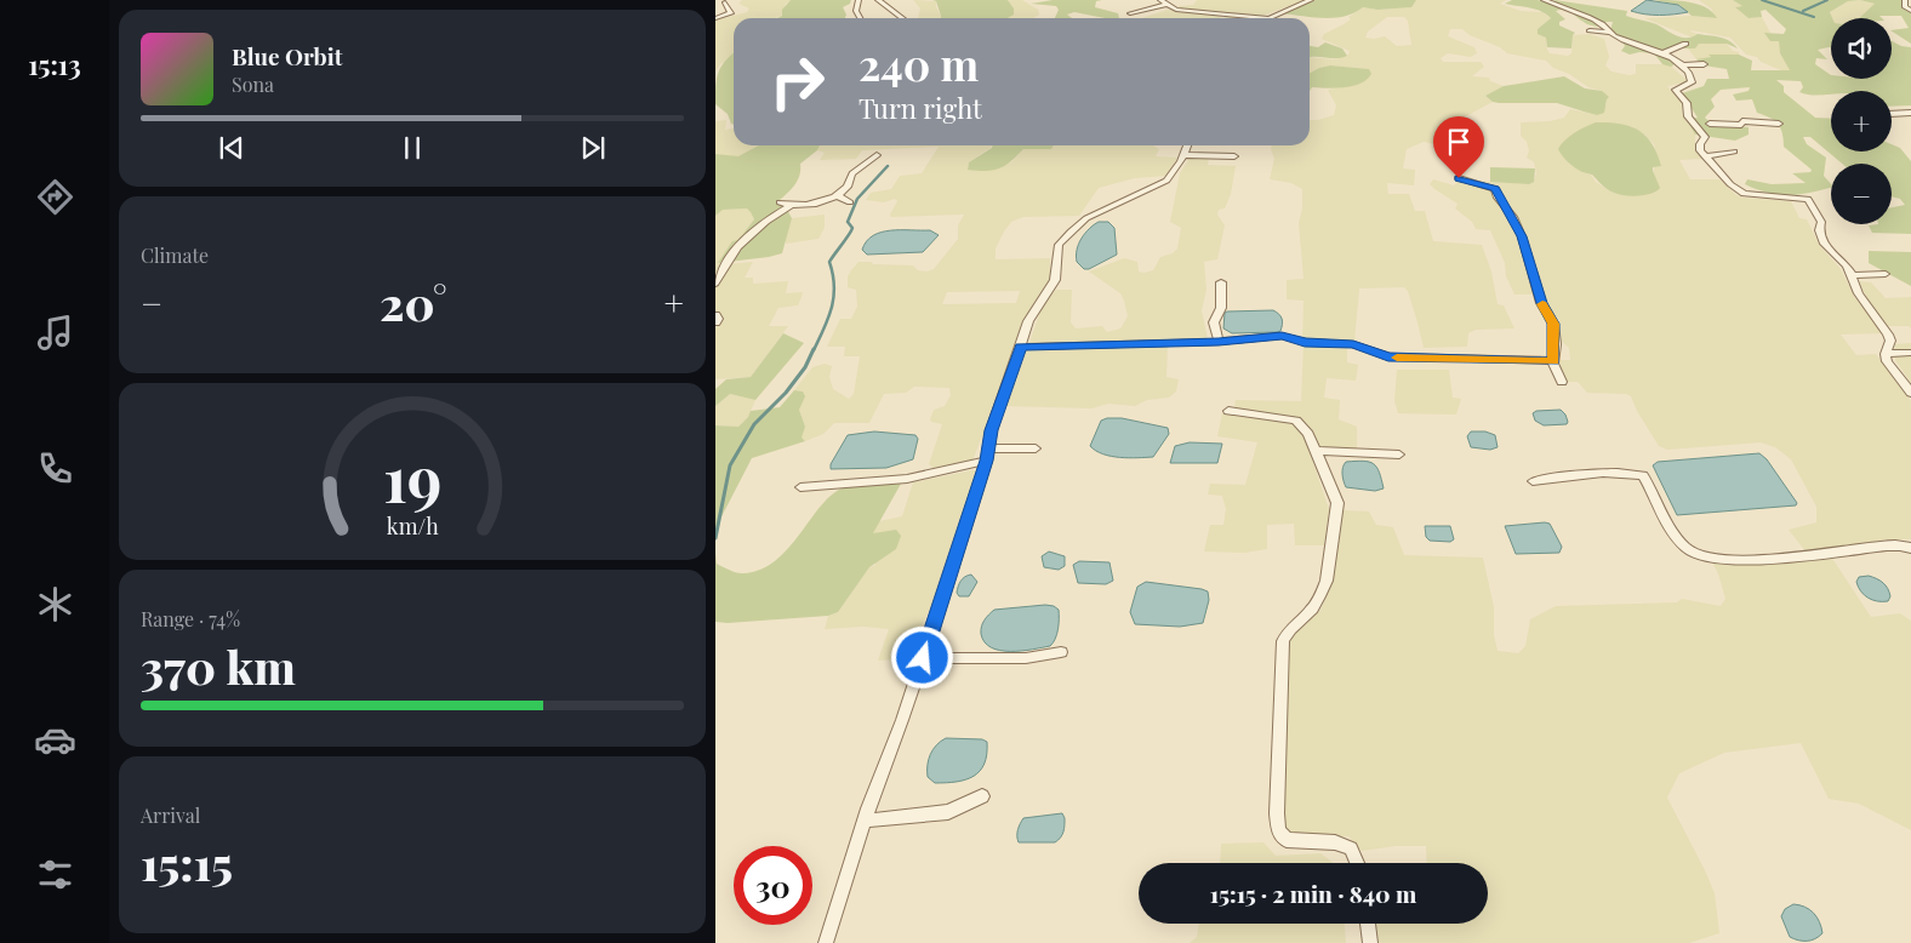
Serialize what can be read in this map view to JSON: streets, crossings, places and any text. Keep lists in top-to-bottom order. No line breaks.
{"page":{"tabs":"15:13","map_buttons":["+","−"],"turn":["240 m","Turn right"],"song":["Blue Orbit","Sona"],"tile":["Climate",["Range · 74%","370 km"],["Arrival","15:15"]],"heat":["−","20°","+"],"limit":"30","trip":"15:15 · 2 min · 840 m","gauge":["19","km/h"]}}
